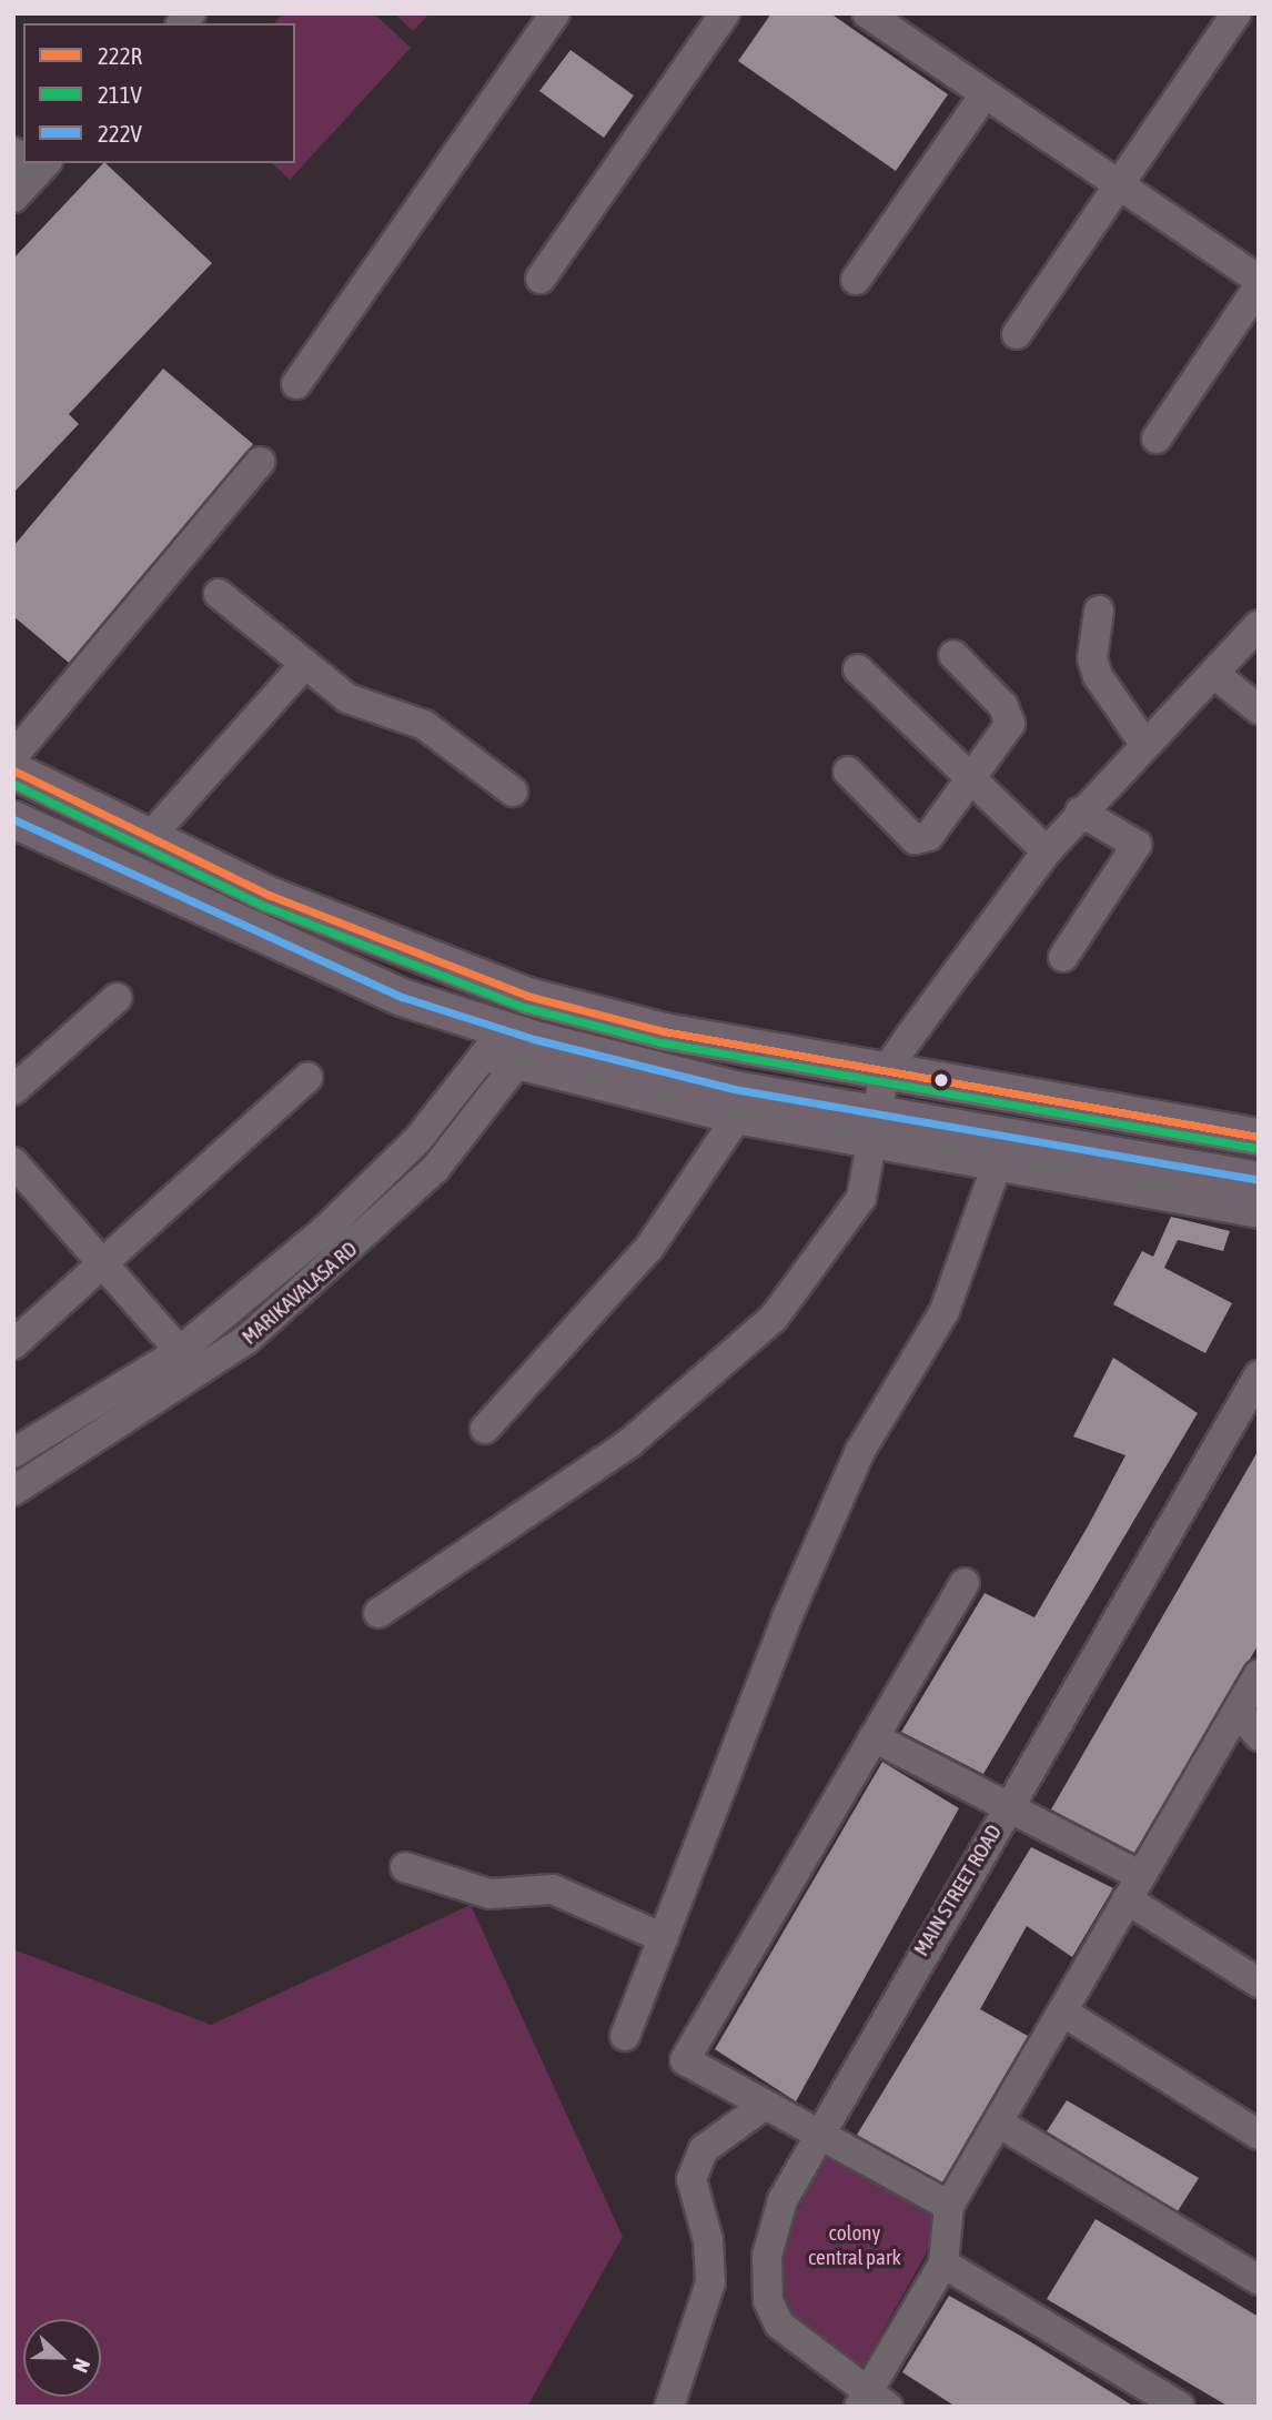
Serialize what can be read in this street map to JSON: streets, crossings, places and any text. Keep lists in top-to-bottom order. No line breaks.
{"streets":{"street":["MARIKAVALASA RD","MAIN STREET ROAD"]},"parks":["colony central park"],"lines":["transit line 222R","transit line 211V","transit line 222V"],"legend":["222R","211V","222V"],"north":"right"}
